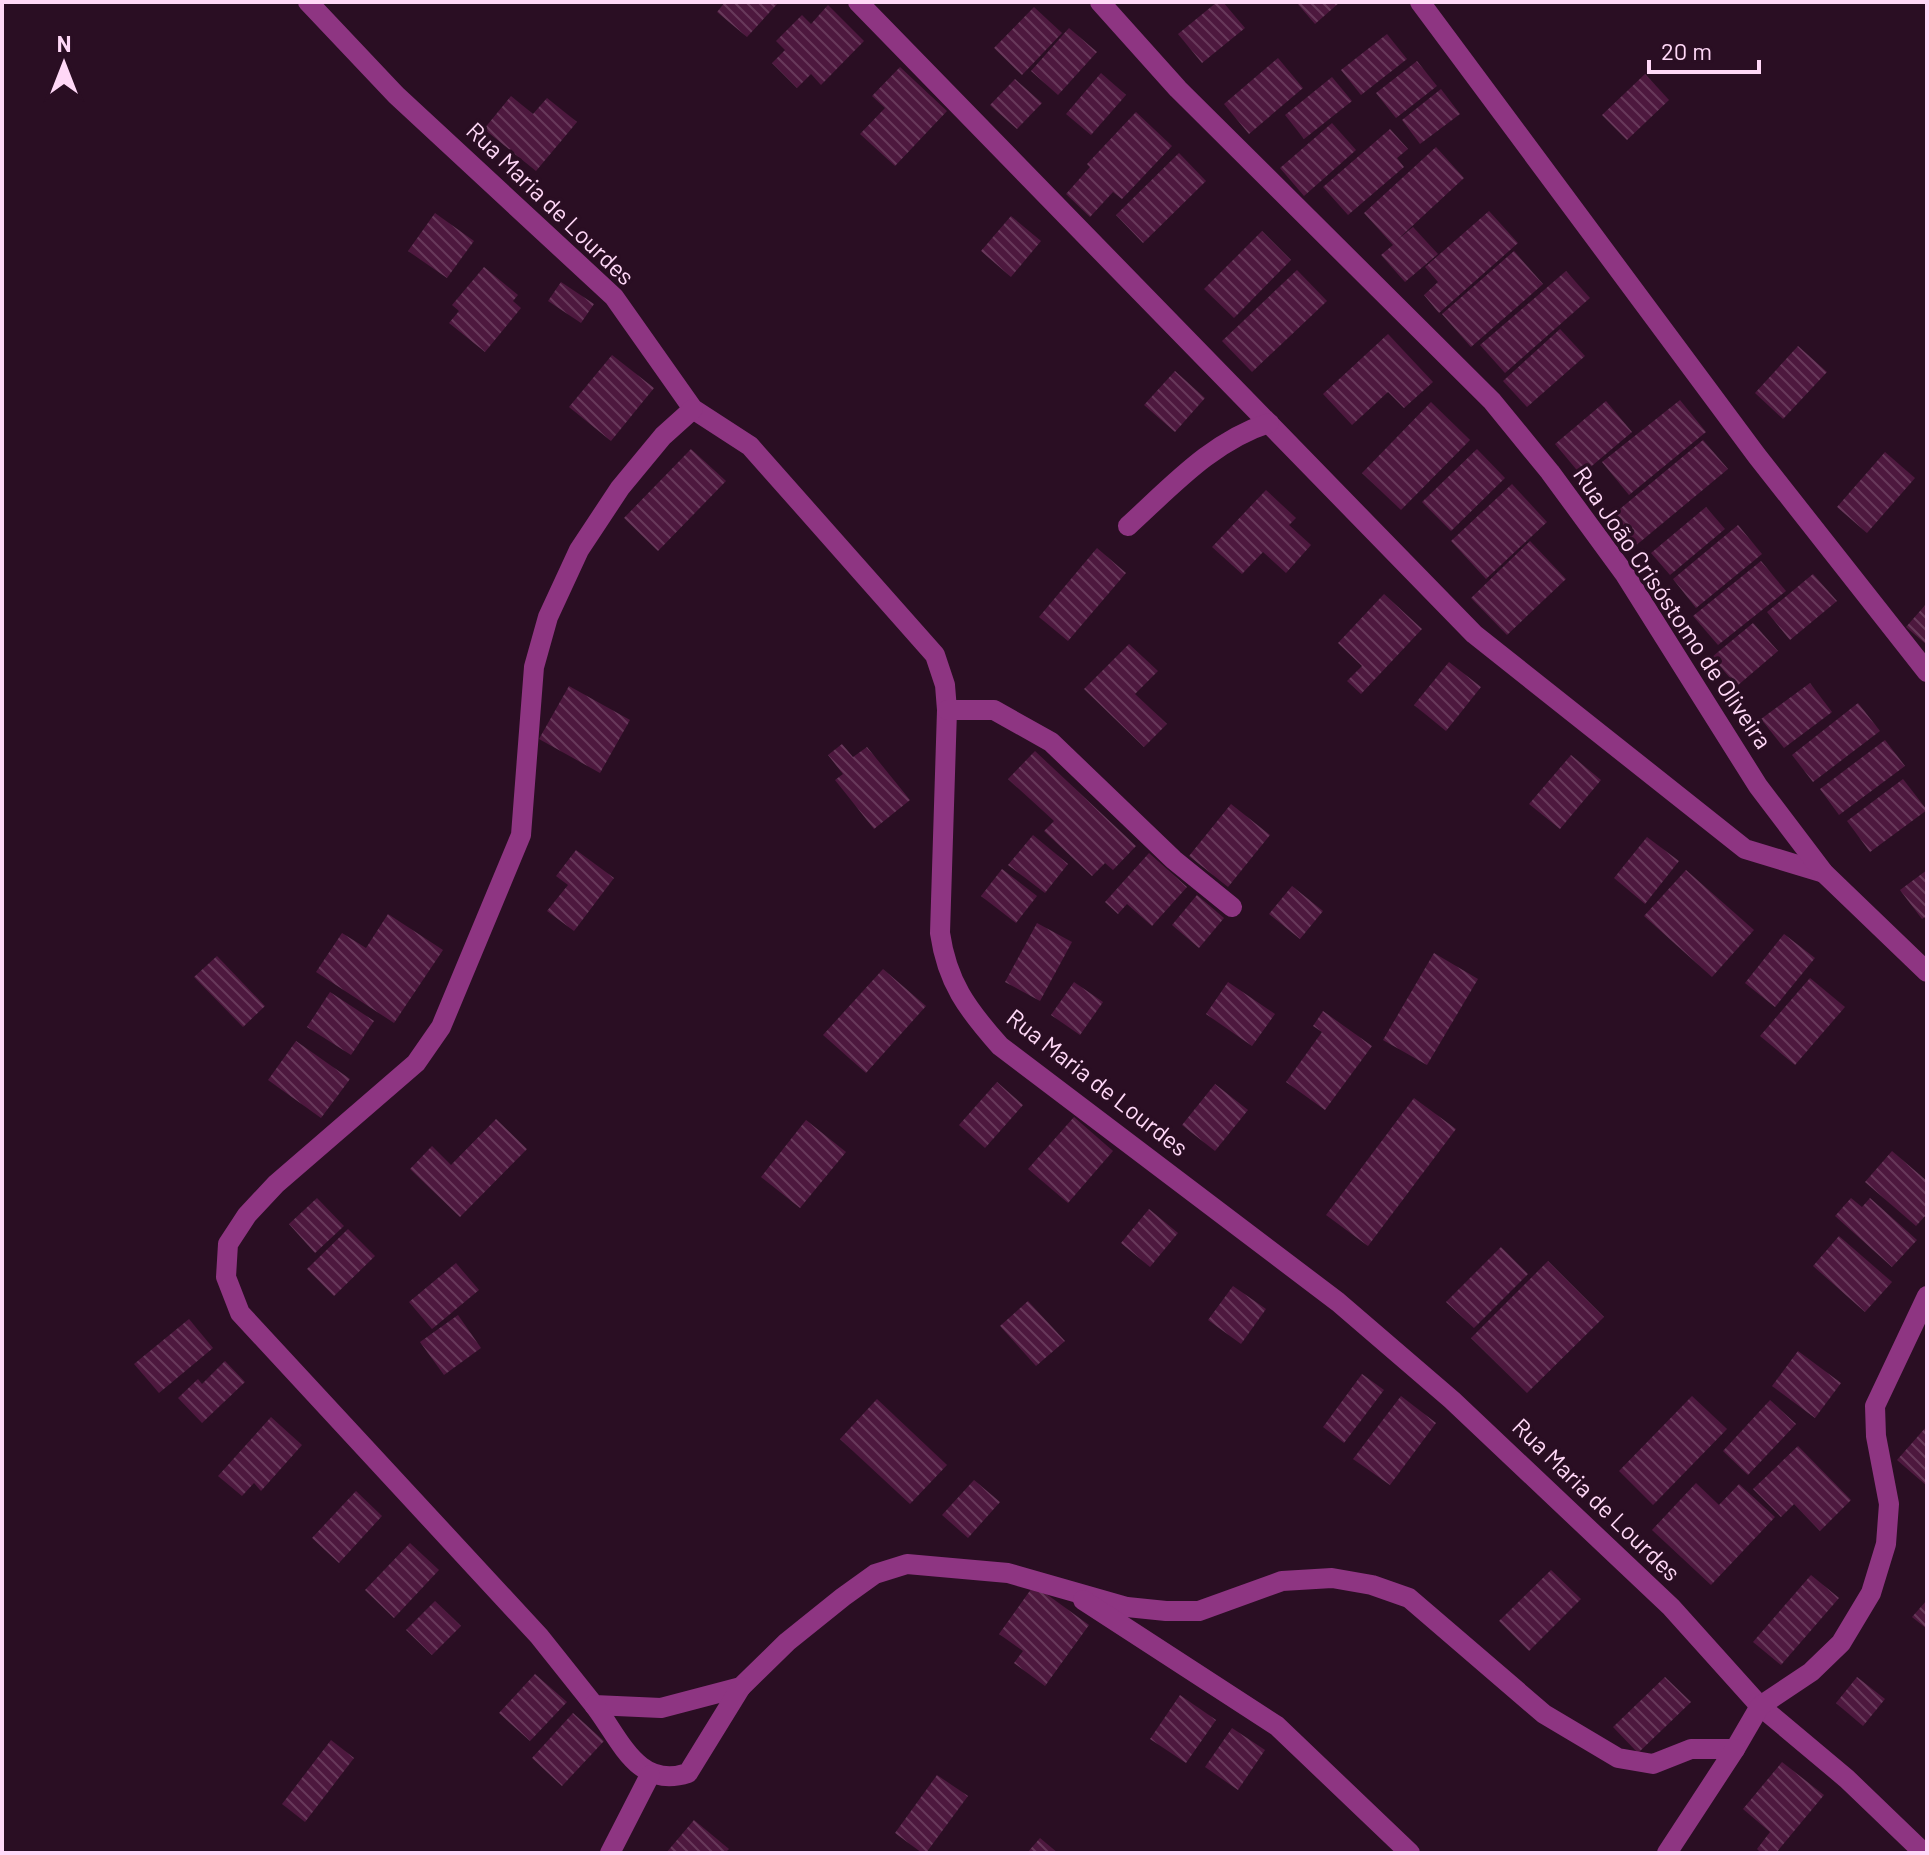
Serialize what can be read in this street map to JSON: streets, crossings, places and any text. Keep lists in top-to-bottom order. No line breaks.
{"streets":{"street":["Rua Maria de Lourdes","Rua João Crisóstomo de Oliveira"]},"scale_bar":"20 m","north":"top"}
